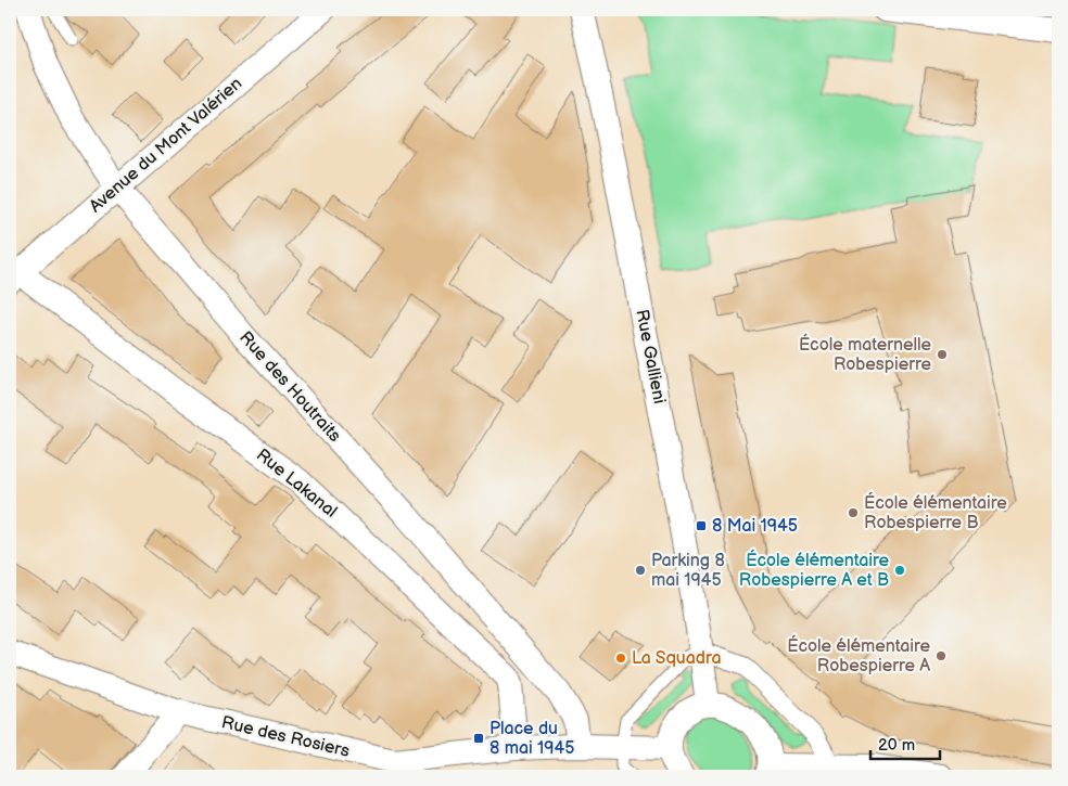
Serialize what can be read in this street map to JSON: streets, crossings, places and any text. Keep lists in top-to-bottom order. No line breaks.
{"streets":{"street":["Avenue du Mont Valérien","Rue Gallieni","Rue des Houtraits","Rue Lakanal","Rue des Rosiers"]},"crossings":[["Avenue du Mont Valérien","Rue des Houtraits"],["Avenue du Mont Valérien","Rue Lakanal"],["Rue des Houtraits","Rue des Rosiers"],["Rue Lakanal","Rue des Rosiers"]],"places":{"other":["École maternelle Robespierre","École élémentaire Robespierre B","Parking 8 mai 1945","École élémentaire Robespierre A et B","École élémentaire Robespierre A","La Squadra"],"transit":["8 Mai 1945","Place du 8 mai 1945"]},"scale_bar":"20 m"}
